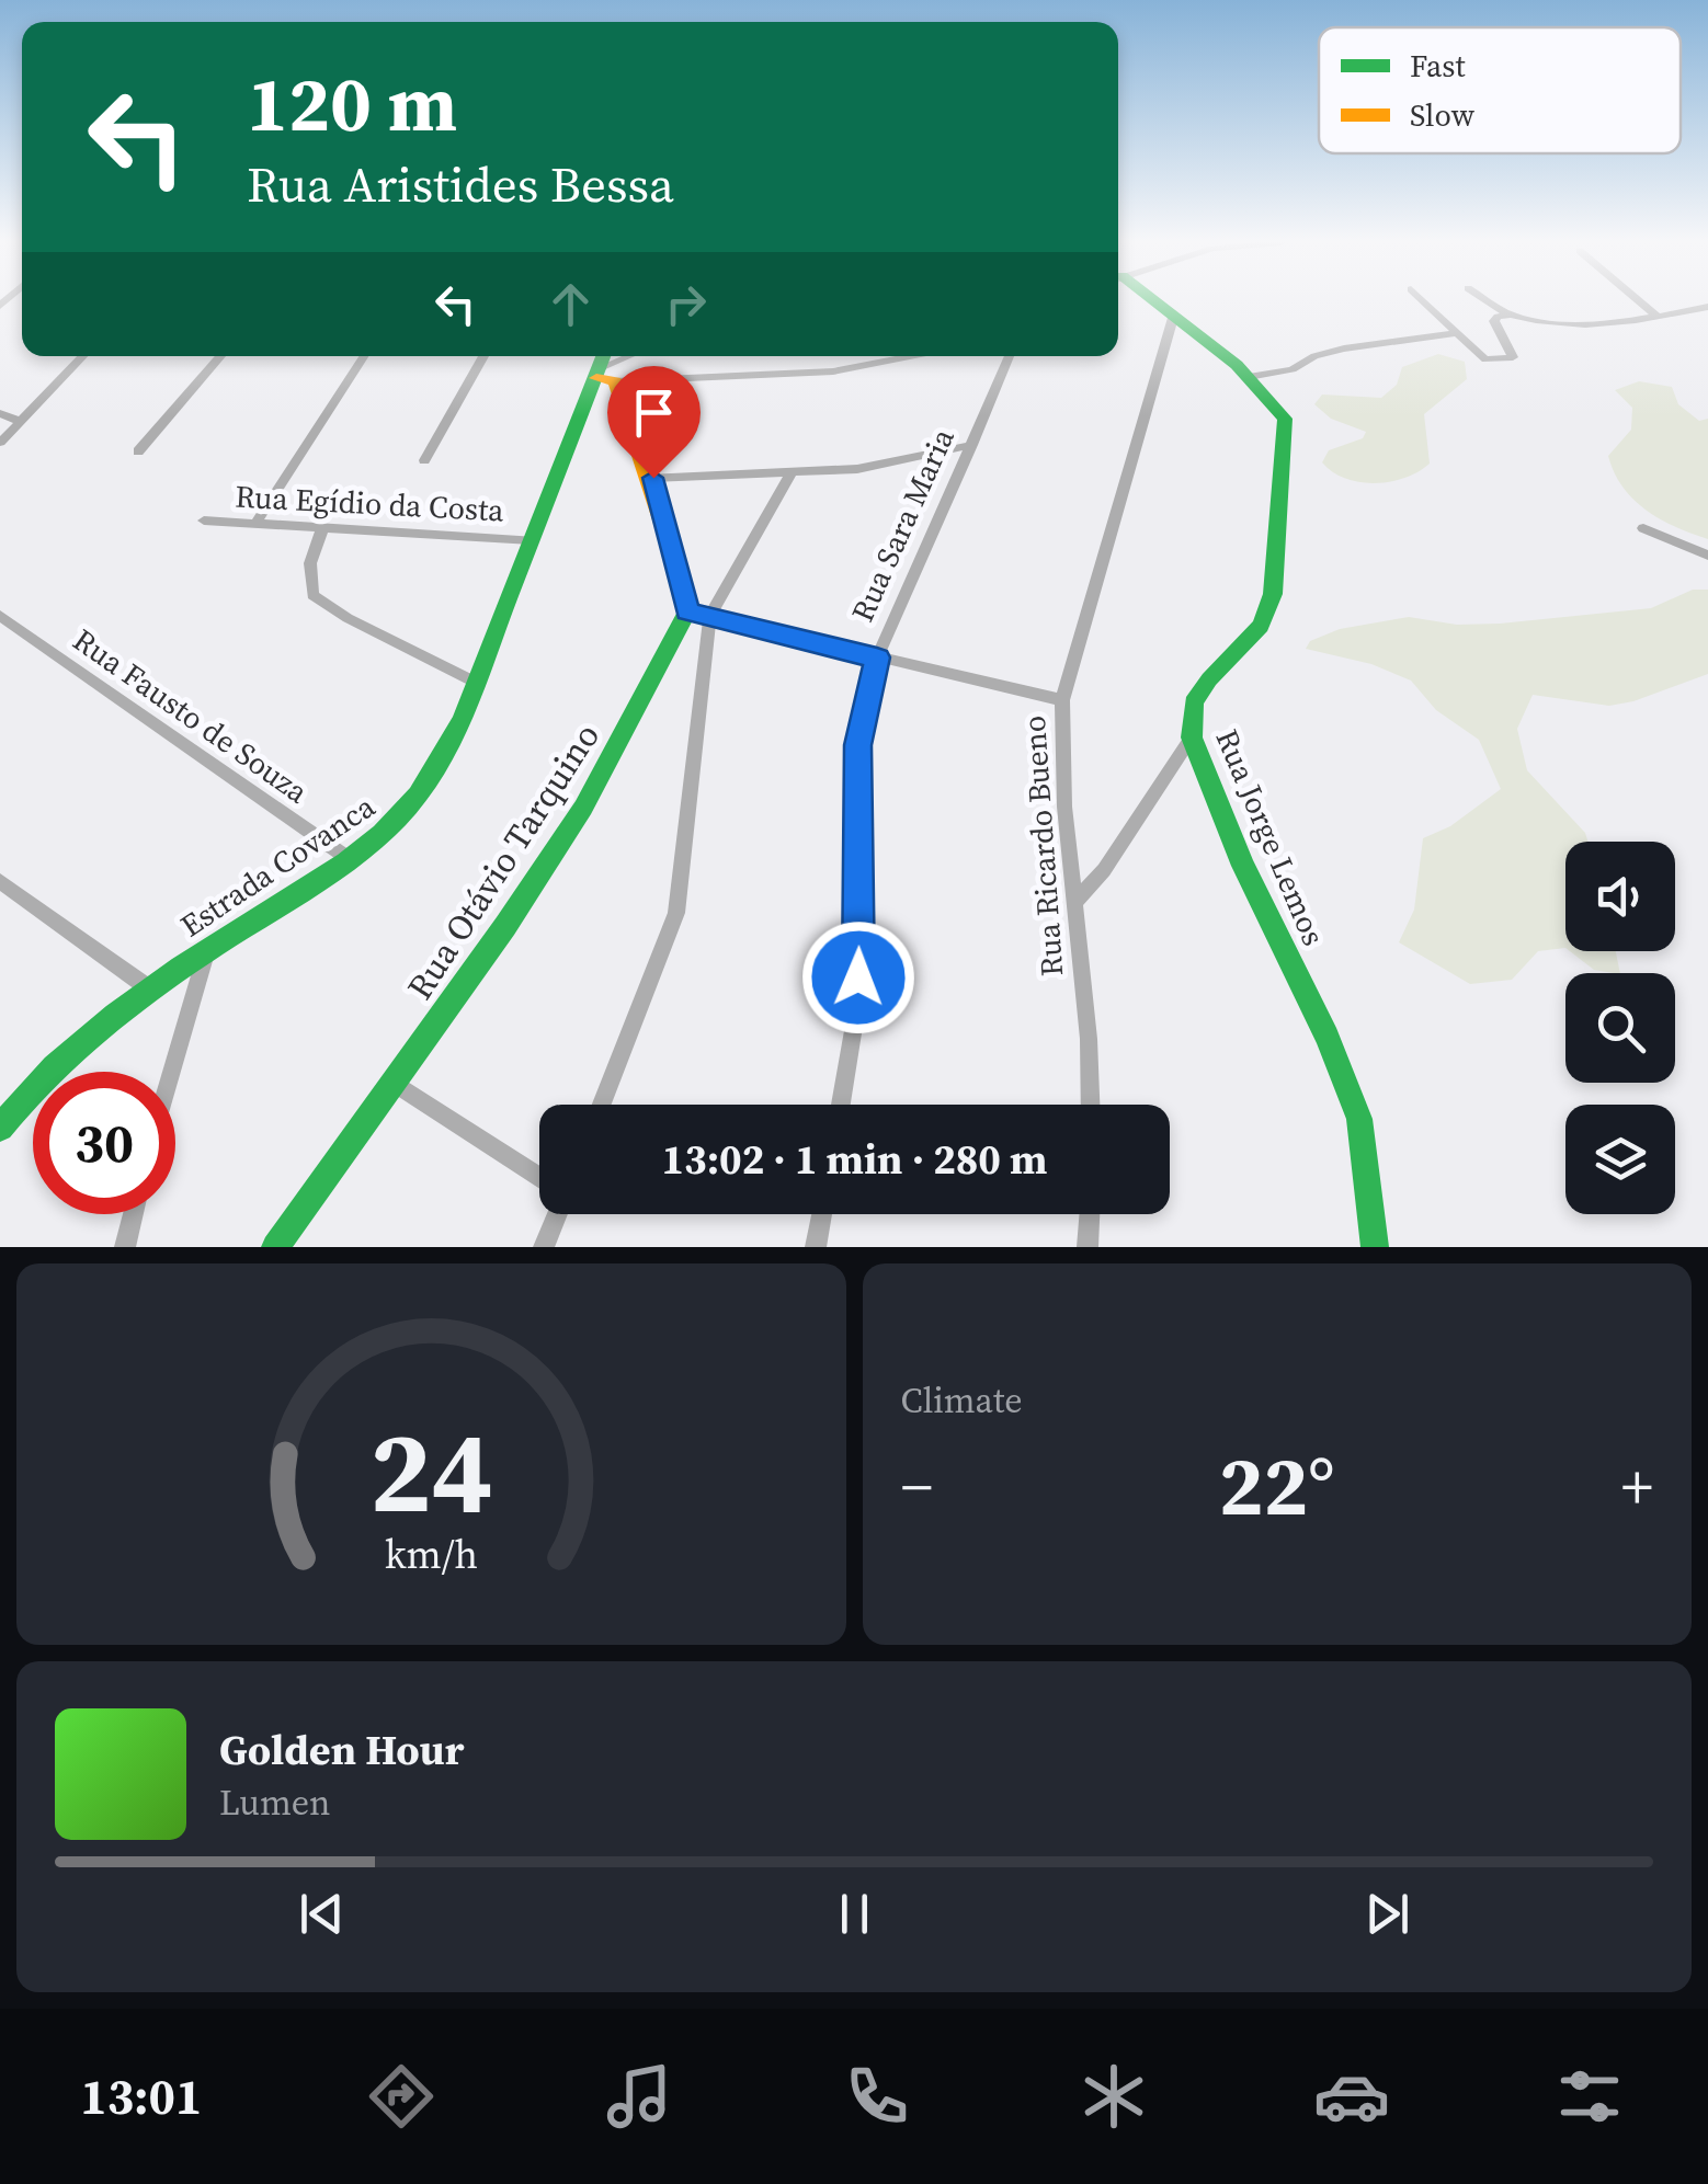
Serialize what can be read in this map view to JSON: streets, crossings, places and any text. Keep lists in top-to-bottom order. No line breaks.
{"streets":{"street":["Rua Egídio da Costa","Rua Sara Maria","Rua Fausto de Souza","Rua Jorge Lemos","Rua Ricardo Bueno","Rua Otávio Tarquino","Estrada Covanca"]},"crossings":[["Rua Egídio da Costa","Estrada Covanca"],["Rua Fausto de Souza","Estrada Covanca"],["Rua Jorge Lemos","Rua Ricardo Bueno"]],"legend":["Fast","Slow"],"page":{"turn":["120 m","Rua Aristides Bessa"],"limit":"30","trip":"13:02 · 1 min · 280 m","tile":"Climate","heat":["−","22°","+"],"song":["Golden Hour","Lumen"],"tabs":"13:01","gauge":["24","km/h"]}}
